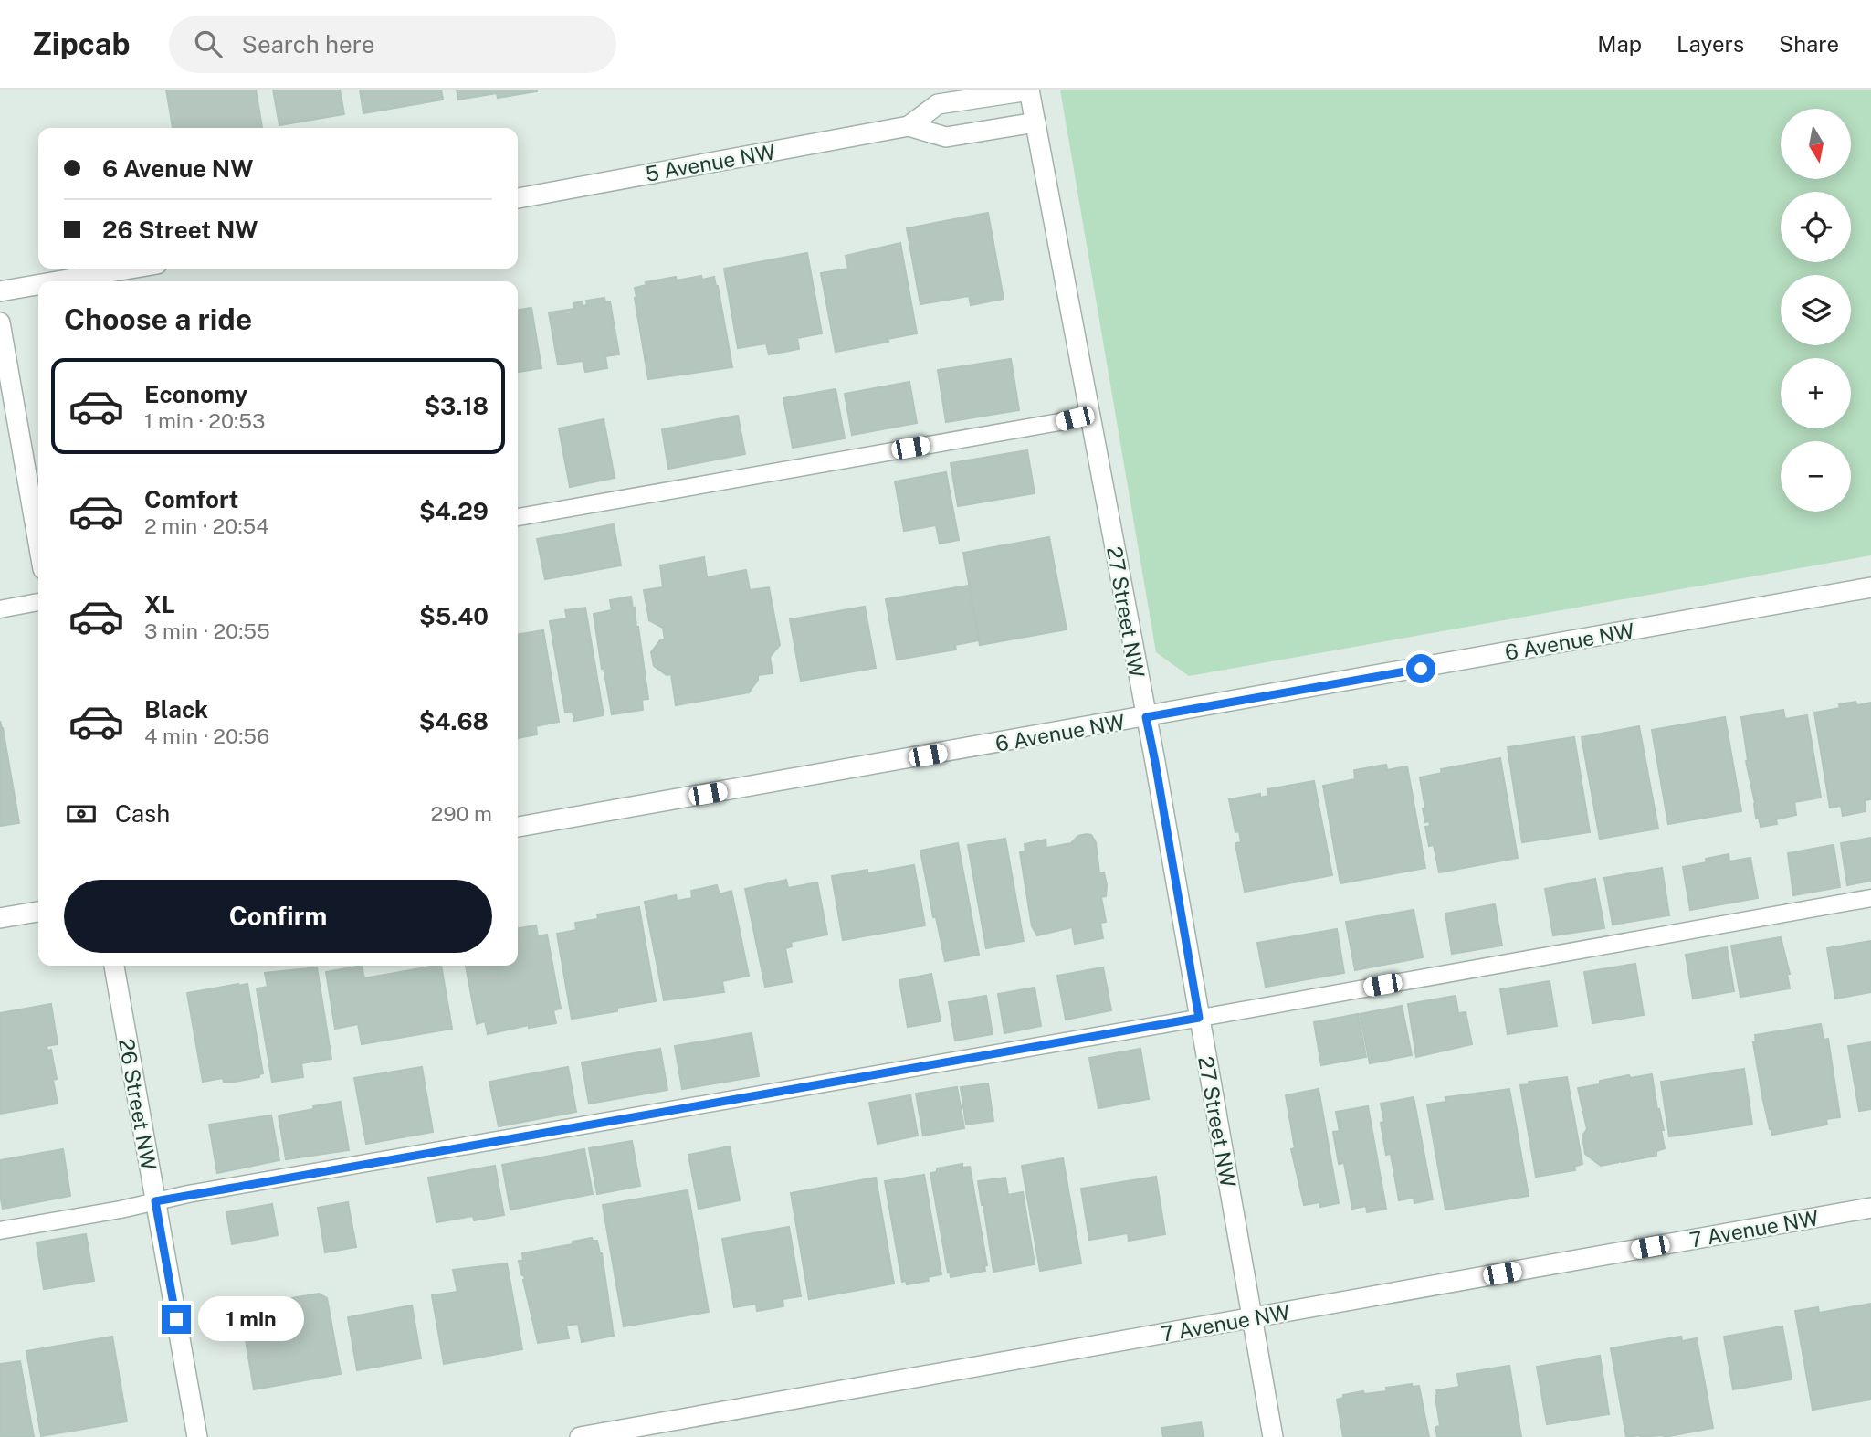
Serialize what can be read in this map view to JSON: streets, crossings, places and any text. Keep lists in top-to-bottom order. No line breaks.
{"streets":{"street":["5 Avenue NW","27 Street NW","6 Avenue NW","26 Street NW","7 Avenue NW"]},"crossings":[["5 Avenue NW","27 Street NW"],["27 Street NW","6 Avenue NW"],["27 Street NW","7 Avenue NW"]],"north":"bottom","page":{"header":"Zipcab","search":"Search here","nav":["Map","Layers","Share"],"map_buttons":["+","−"],"banner":["6 Avenue NW","26 Street NW"],"heading":"Choose a ride","list":[{"name":"Economy","note":"1 min · 20:53","value":"$3.18"},{"name":"Comfort","note":"2 min · 20:54","value":"$4.29"},{"name":"XL","note":"3 min · 20:55","value":"$5.40"},{"name":"Black","note":"4 min · 20:56","value":"$4.68"}],"pay":["Cash","290 m"],"buttons":"Confirm","bubble":"1 min"}}
